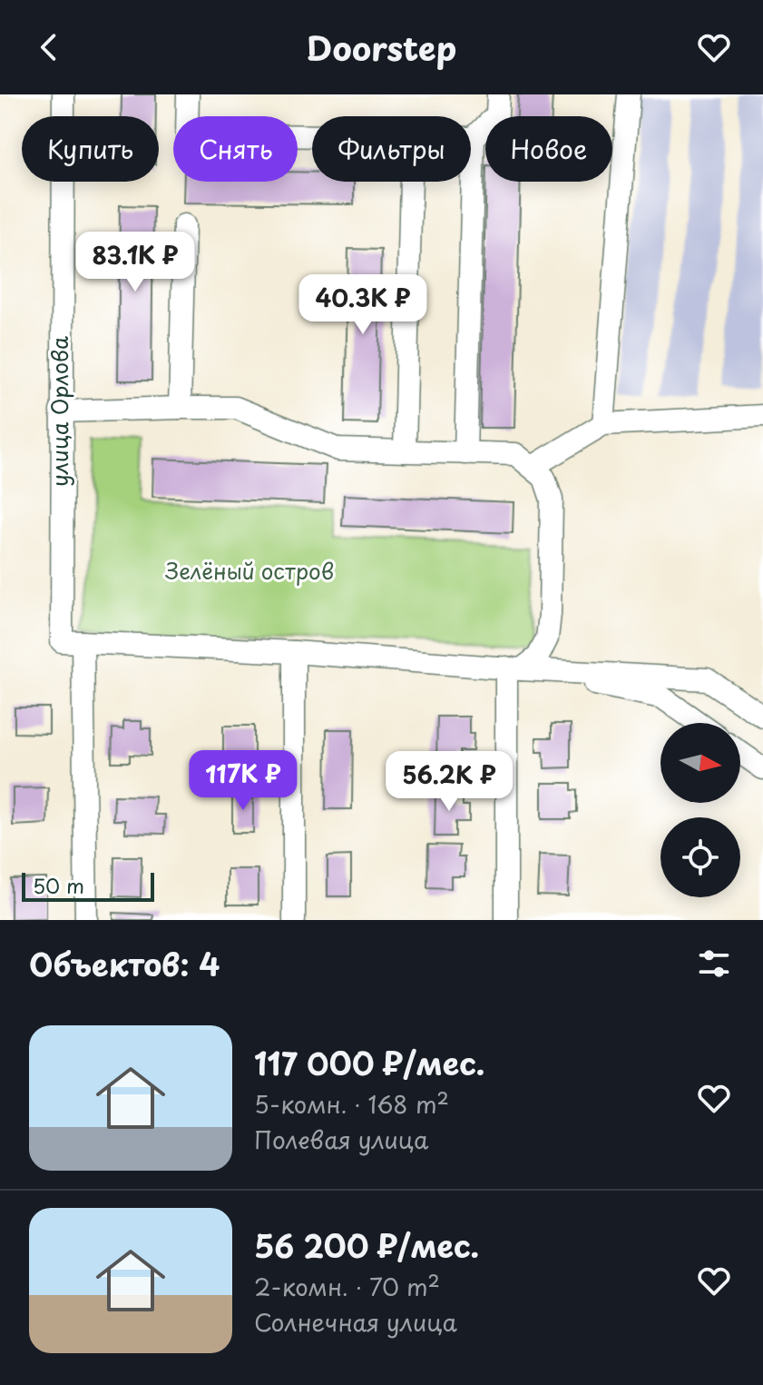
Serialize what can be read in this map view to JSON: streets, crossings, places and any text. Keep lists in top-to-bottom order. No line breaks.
{"streets":{"street":["улица Орлова"]},"parks":["Зелёный остров"],"scale_bar":"50 m","north":"right","page":{"header":"Doorstep","chip":["Купить","Снять","Фильтры","Новое"],"price":["83.1K ₽","40.3K ₽","117K ₽","56.2K ₽"],"scale":"50 m","heading":"Объектов: 4","list":[{"name":"117 000 ₽/мес.","note":"5-комн. · 168 m² · Полевая улица"},{"name":"56 200 ₽/мес.","note":"2-комн. · 70 m² · Солнечная улица"}]}}
